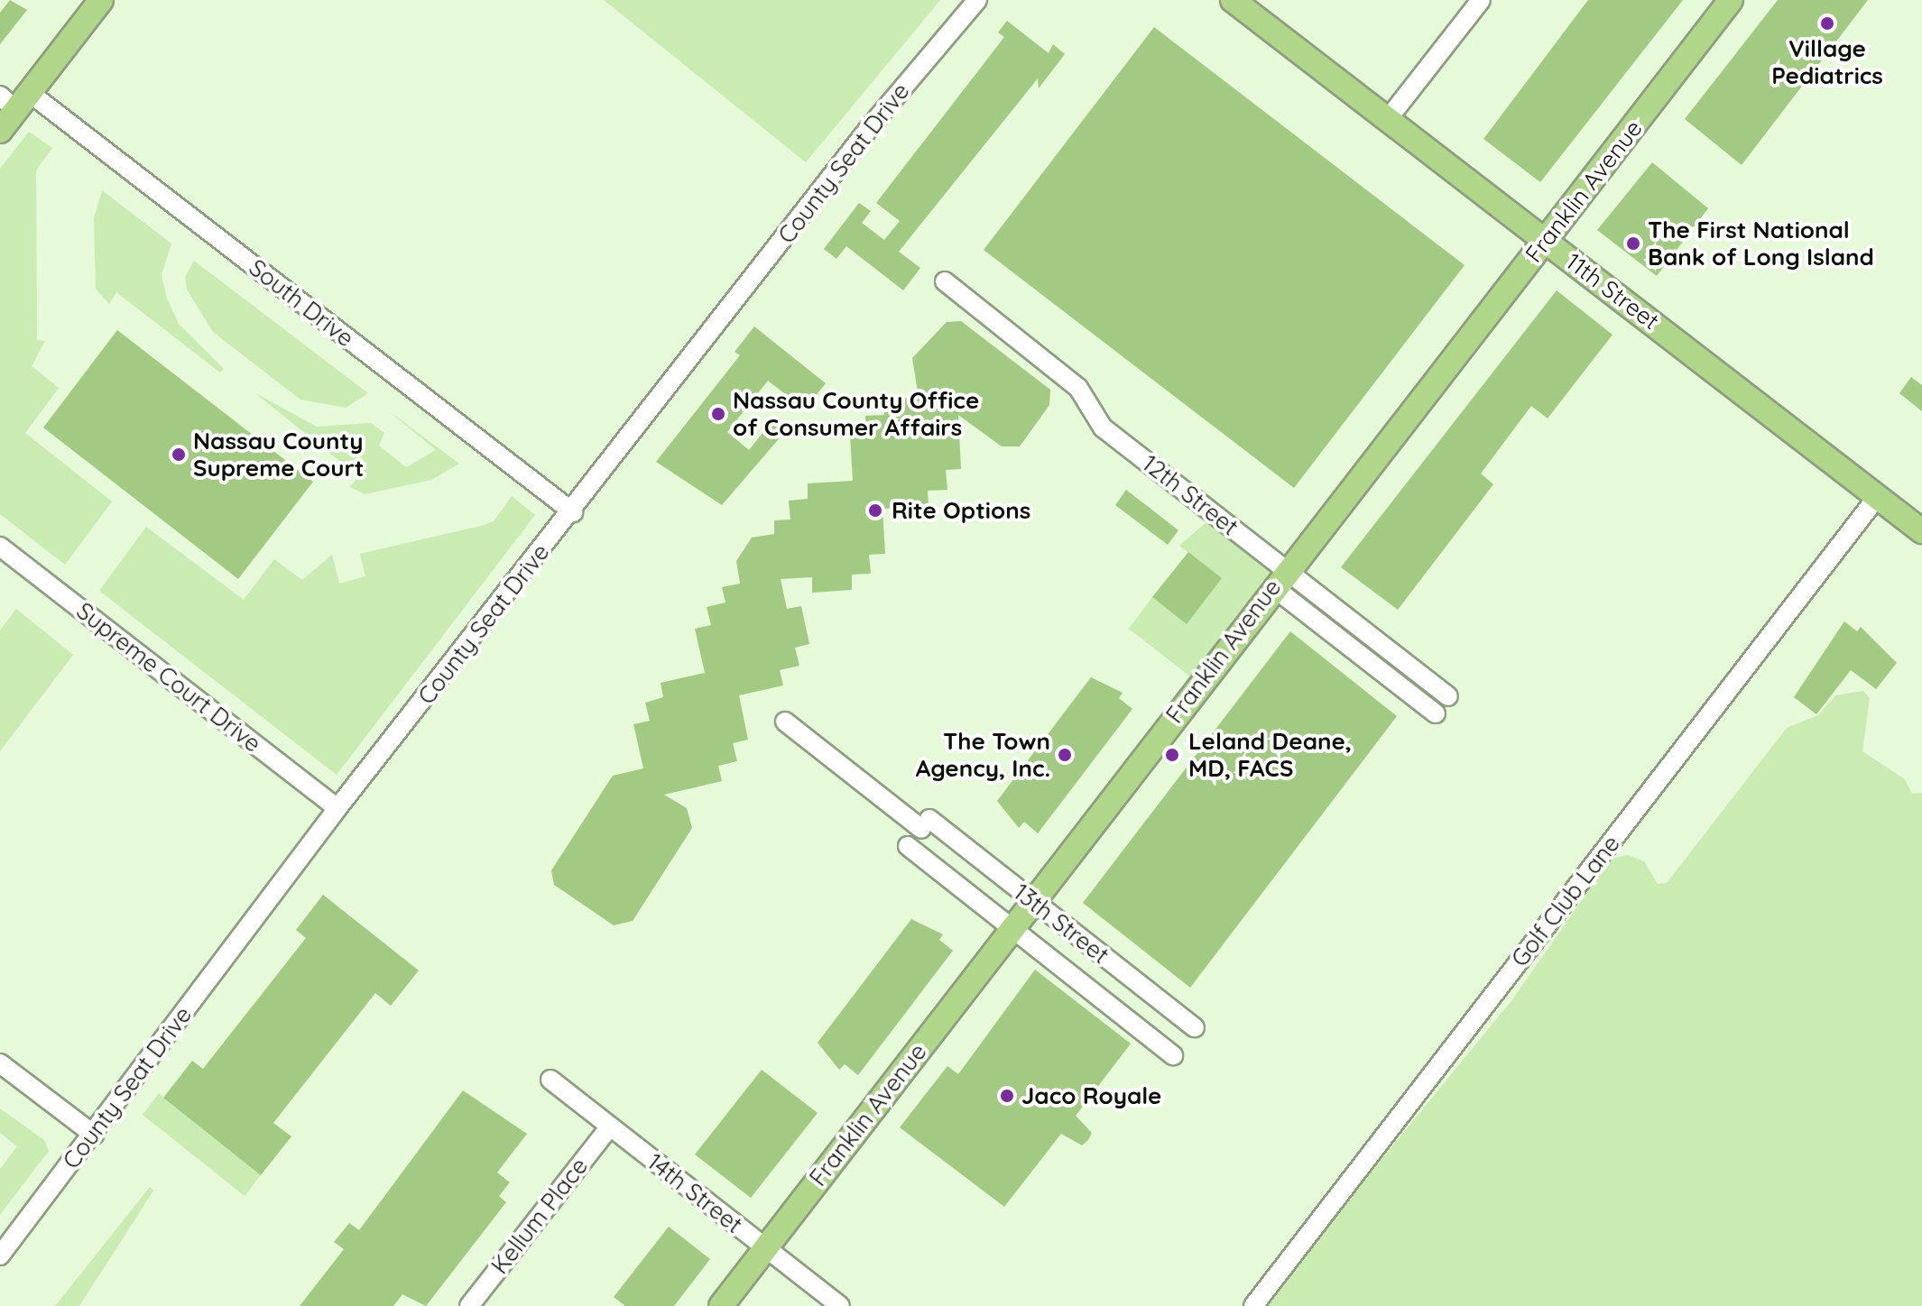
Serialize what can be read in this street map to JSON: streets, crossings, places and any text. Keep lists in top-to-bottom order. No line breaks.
{"streets":{"main road":["Franklin Avenue","11th Street"],"street":["County Seat Drive","South Drive","12th Street","Supreme Court Drive","Golf Club Lane","13th Street","14th Street","Kellum Place"]},"crossings":[["County Seat Drive","South Drive"],["County Seat Drive","Supreme Court Drive"],["Franklin Avenue","11th Street"],["Franklin Avenue","12th Street"],["Franklin Avenue","13th Street"],["Franklin Avenue","14th Street"],["11th Street","Golf Club Lane"],["14th Street","Kellum Place"]],"places":["Village Pediatrics","The First National Bank of Long Island","Nassau County Office of Consumer Affairs","Nassau County Supreme Court","Rite Options","The Town Agency, Inc.","Leland Deane, MD, FACS","Jaco Royale"]}
